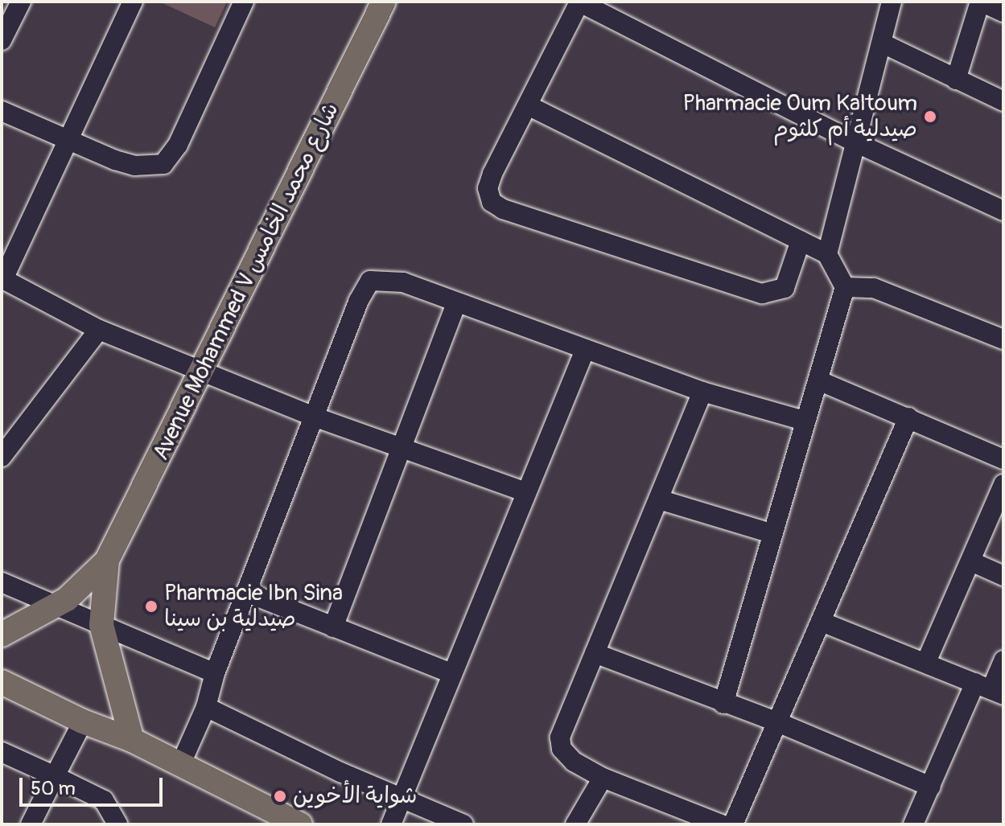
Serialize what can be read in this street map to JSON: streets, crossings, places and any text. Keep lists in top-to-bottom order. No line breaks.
{"streets":{"main road":["Avenue Mohammed V شارع محمد الخامس"]},"places":["Pharmacie Oum Kaltoum صيدلية أم كلثوم","Pharmacie Ibn Sina صيدلية بن سينا","شواية الأخوين"],"scale_bar":"50 m"}
